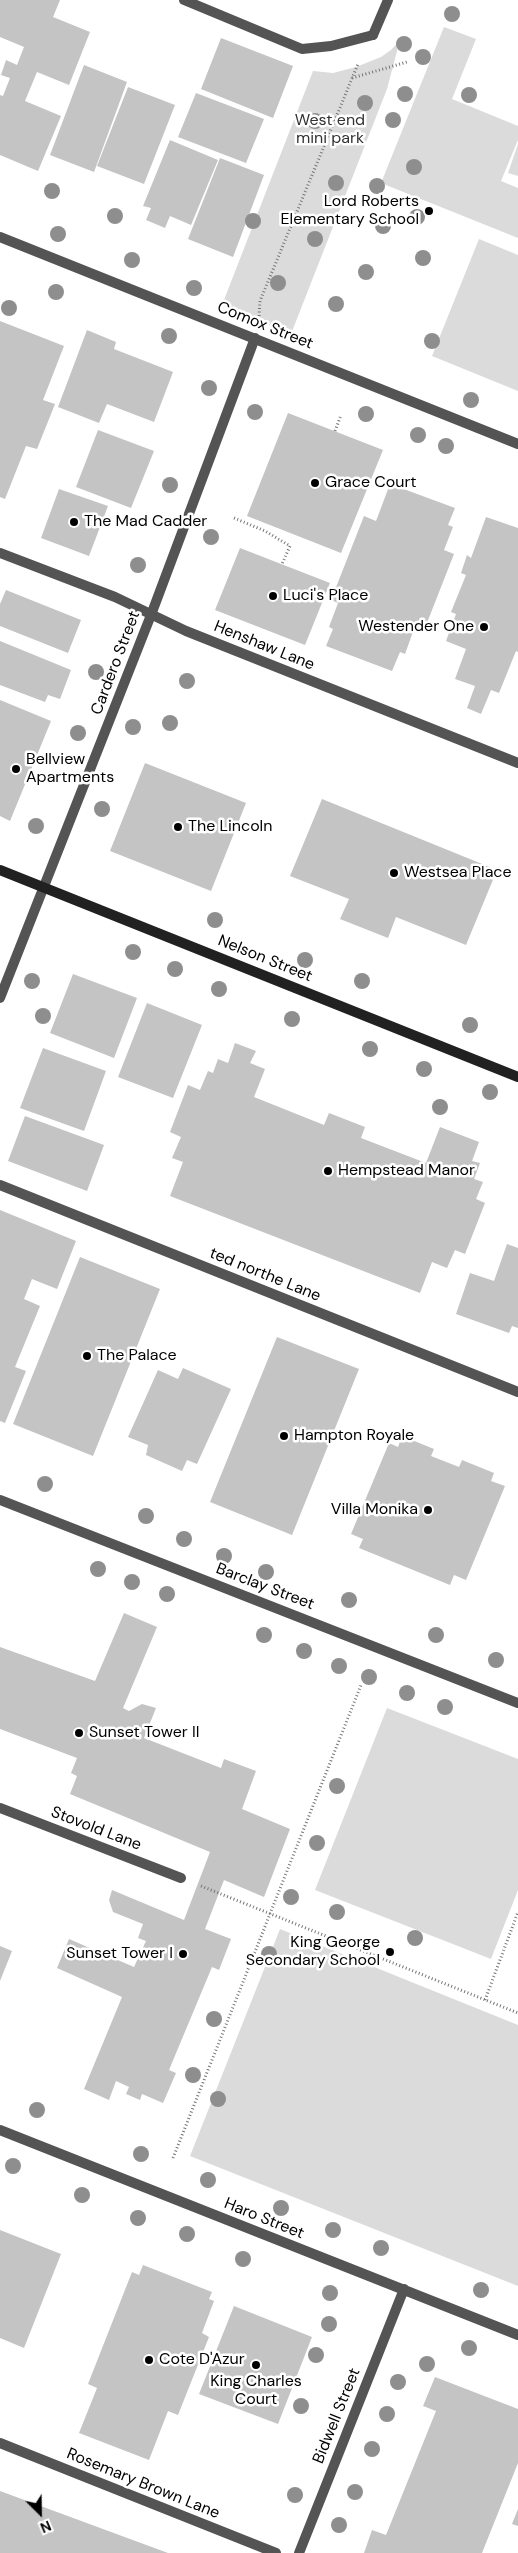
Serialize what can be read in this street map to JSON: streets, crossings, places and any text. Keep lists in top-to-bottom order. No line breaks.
{"streets":{"street":["Comox Street","Henshaw Lane","Cardero Street","Nelson Street","ted northe Lane","Barclay Street","Stovold Lane","Haro Street","Bidwell Street","Rosemary Brown Lane"]},"crossings":[["Comox Street","Cardero Street"],["Henshaw Lane","Cardero Street"],["Cardero Street","Nelson Street"],["Haro Street","Bidwell Street"]],"parks":["West end mini park"],"places":["Lord Roberts Elementary School","Grace Court","The Mad Cadder","Luci's Place","Westender One","Bellview Apartments","The Lincoln","Westsea Place","Hempstead Manor","The Palace","Hampton Royale","Villa Monika","Sunset Tower II","King George Secondary School","Sunset Tower I","Cote D'Azur","King Charles Court"],"north":"bottom right"}
